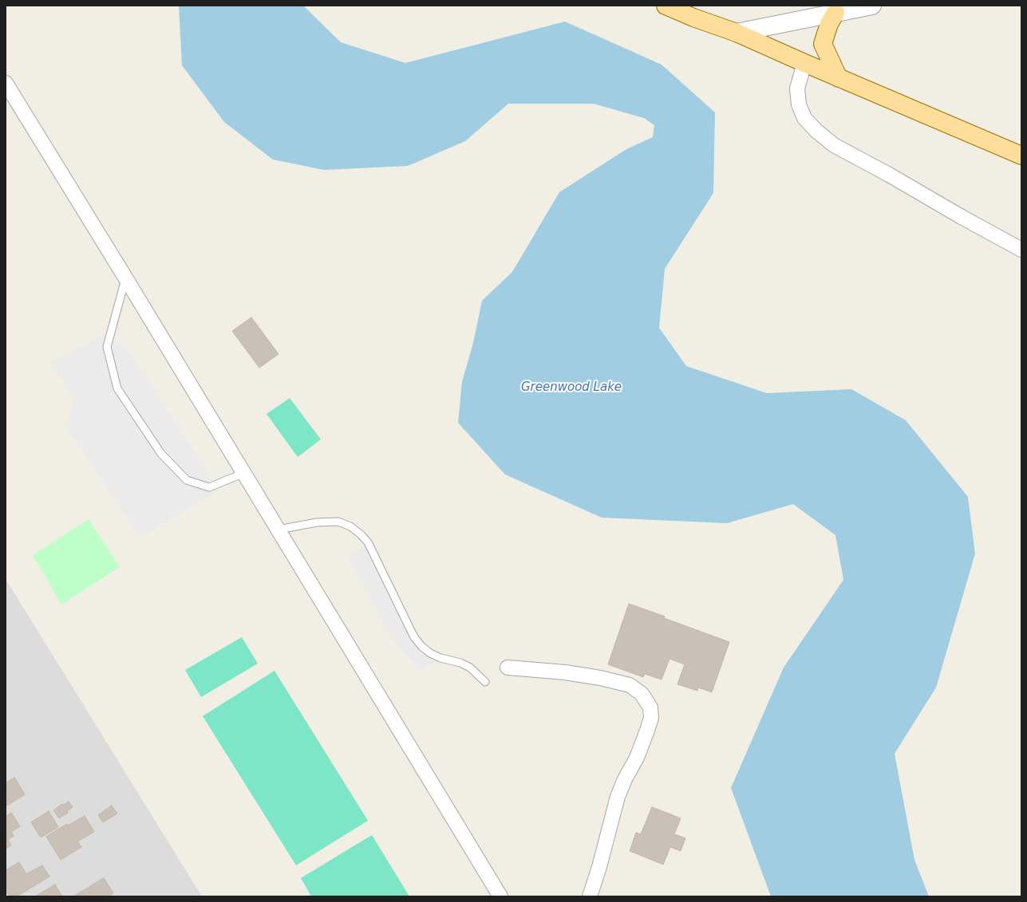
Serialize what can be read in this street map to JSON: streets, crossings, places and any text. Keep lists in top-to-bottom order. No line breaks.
{"water":["Greenwood Lake"]}
